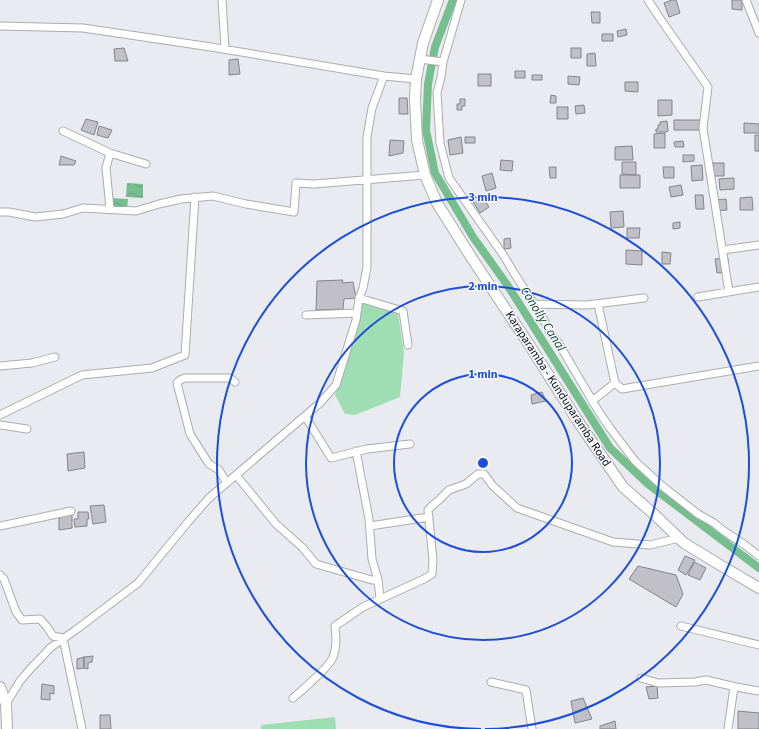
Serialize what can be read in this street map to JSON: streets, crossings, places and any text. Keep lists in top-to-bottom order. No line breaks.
{"streets":{"main road":["Karaparamba - Kunduparamba Road"]},"water":["Conolly Canal"],"rings":["3 min","2 min","1 min"]}
